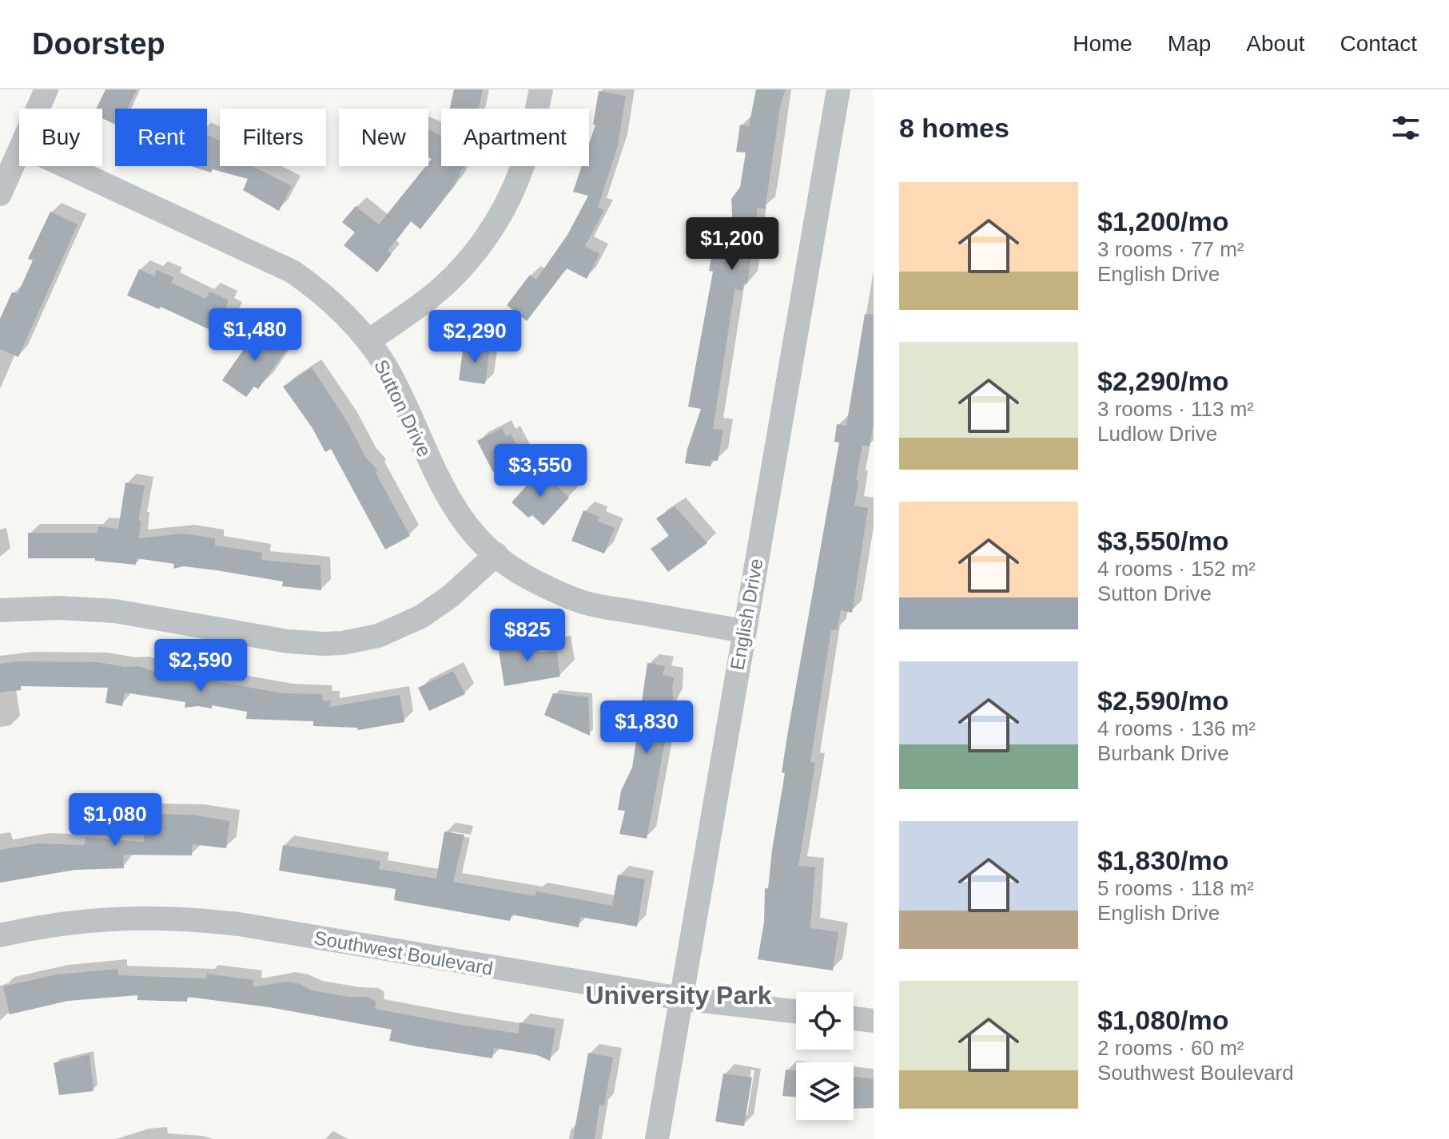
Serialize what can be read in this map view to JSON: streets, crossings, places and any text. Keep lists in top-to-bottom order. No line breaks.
{"streets":{"street":["Sutton Drive","English Drive","Southwest Boulevard"]},"crossings":[["Sutton Drive","English Drive"],["English Drive","Southwest Boulevard"]],"districts":["University Park"],"page":{"header":"Doorstep","nav":["Home","Map","About","Contact"],"heading":"8 homes","chip":["Buy","Rent","Filters","New","Apartment"],"list":[{"name":"$1,200/mo","note":"3 rooms · 77 m² · English Drive"},{"name":"$2,290/mo","note":"3 rooms · 113 m² · Ludlow Drive"},{"name":"$3,550/mo","note":"4 rooms · 152 m² · Sutton Drive"},{"name":"$2,590/mo","note":"4 rooms · 136 m² · Burbank Drive"},{"name":"$1,830/mo","note":"5 rooms · 118 m² · English Drive"},{"name":"$1,080/mo","note":"2 rooms · 60 m² · Southwest Boulevard"}],"price":["$1,200","$1,480","$2,290","$3,550","$825","$2,590","$1,830","$1,080"]}}
